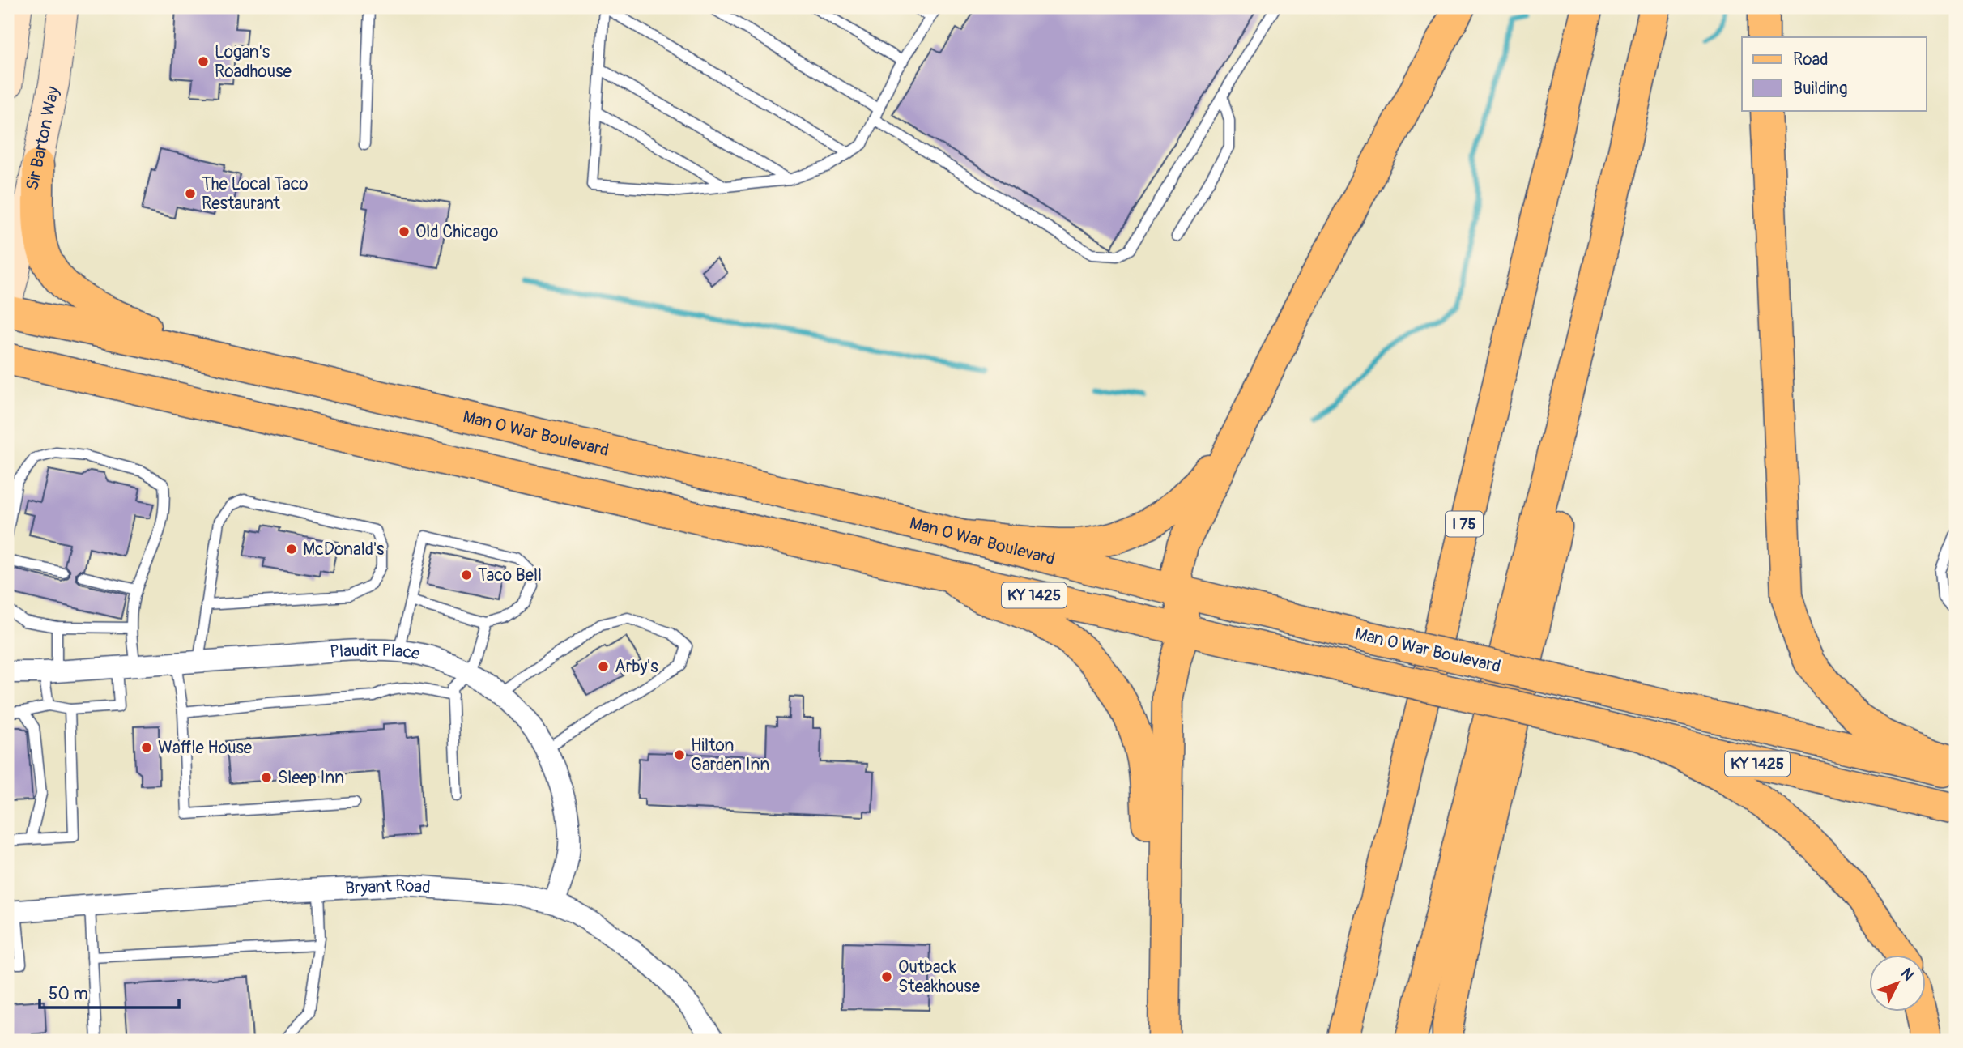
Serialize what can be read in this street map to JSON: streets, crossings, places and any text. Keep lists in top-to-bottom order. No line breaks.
{"streets":{"main road":["Sir Barton Way","Man O War Boulevard","I 75","KY 1425"],"street":["Plaudit Place","Bryant Road"]},"crossings":[["Plaudit Place","Bryant Road"]],"places":["Logan's Roadhouse","The Local Taco Restaurant","Old Chicago","McDonald's","Taco Bell","Arby's","Waffle House","Hilton Garden Inn","Sleep Inn","Outback Steakhouse"],"legend":["Road","Building"],"scale_bar":"50 m","north":"top right"}
